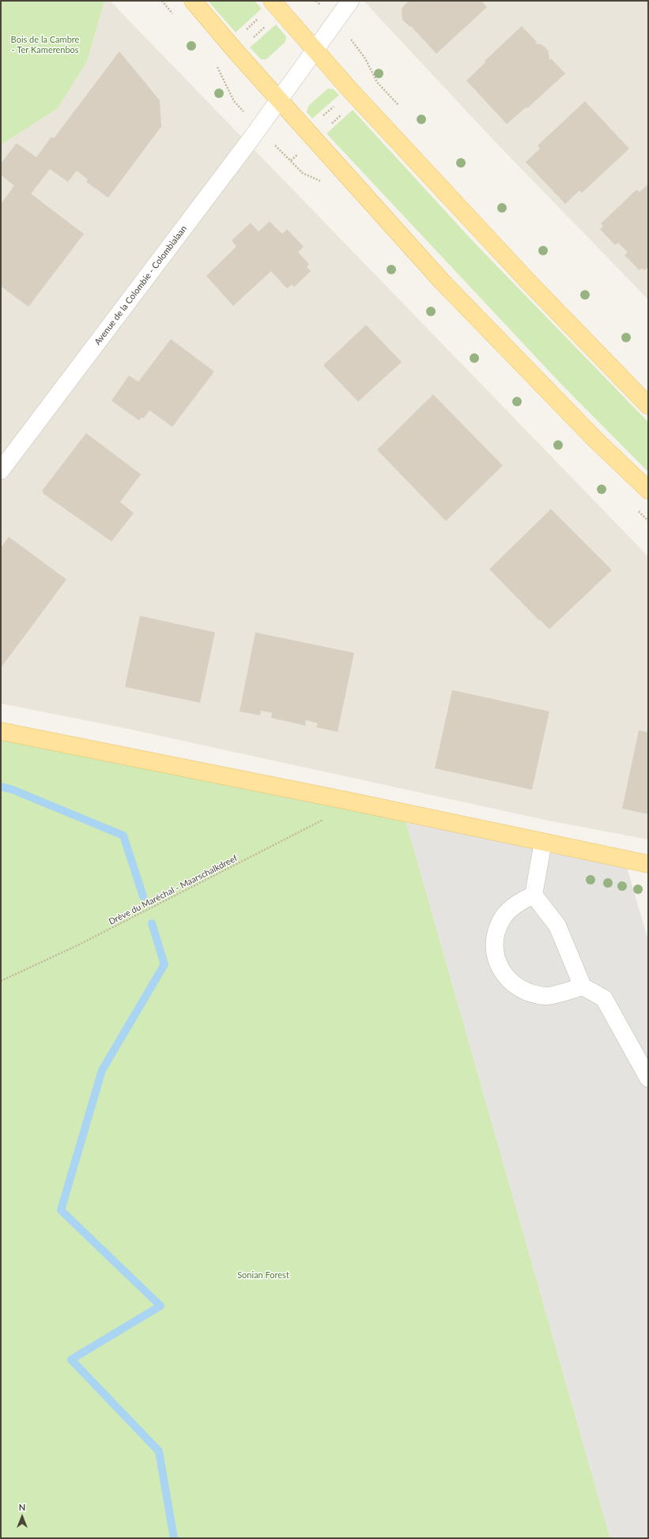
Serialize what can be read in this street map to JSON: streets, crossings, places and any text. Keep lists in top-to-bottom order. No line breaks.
{"streets":{"street":["Avenue de la Colombie - Colombialaan"],"path":["Drève du Maréchal - Maarschalkdreef"]},"parks":["Bois de la Cambre - Ter Kamerenbos","Sonian Forest"],"north":"top"}
